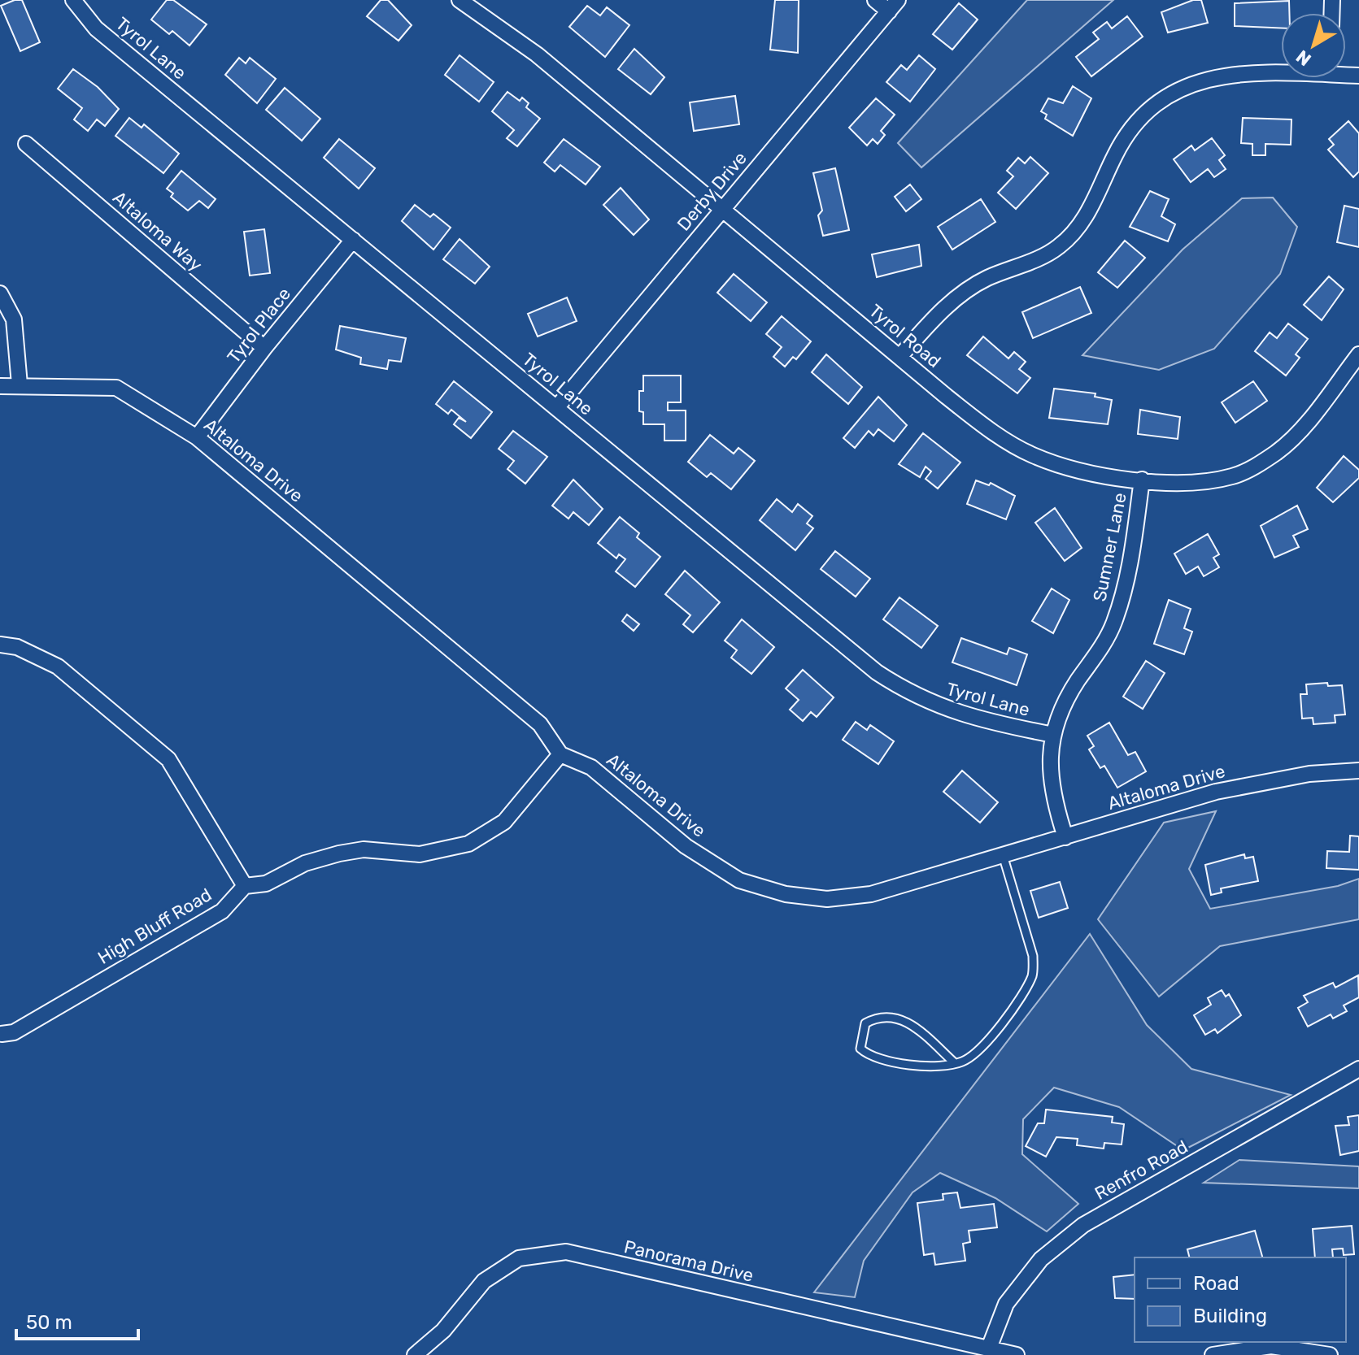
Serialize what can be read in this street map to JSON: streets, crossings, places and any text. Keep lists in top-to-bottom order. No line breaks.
{"streets":{"street":["Tyrol Lane","Derby Drive","Altaloma Way","Tyrol Place","Tyrol Road","Altaloma Drive","Sumner Lane","High Bluff Road","Renfro Road","Panorama Drive"]},"crossings":[["Tyrol Lane","Derby Drive"],["Tyrol Lane","Tyrol Place"],["Tyrol Lane","Sumner Lane"],["Derby Drive","Tyrol Road"],["Altaloma Way","Tyrol Place"],["Tyrol Place","Altaloma Drive"],["Tyrol Road","Sumner Lane"],["Altaloma Drive","Sumner Lane"],["Renfro Road","Panorama Drive"]],"legend":["Road","Building"],"scale_bar":"50 m","north":"bottom left"}
